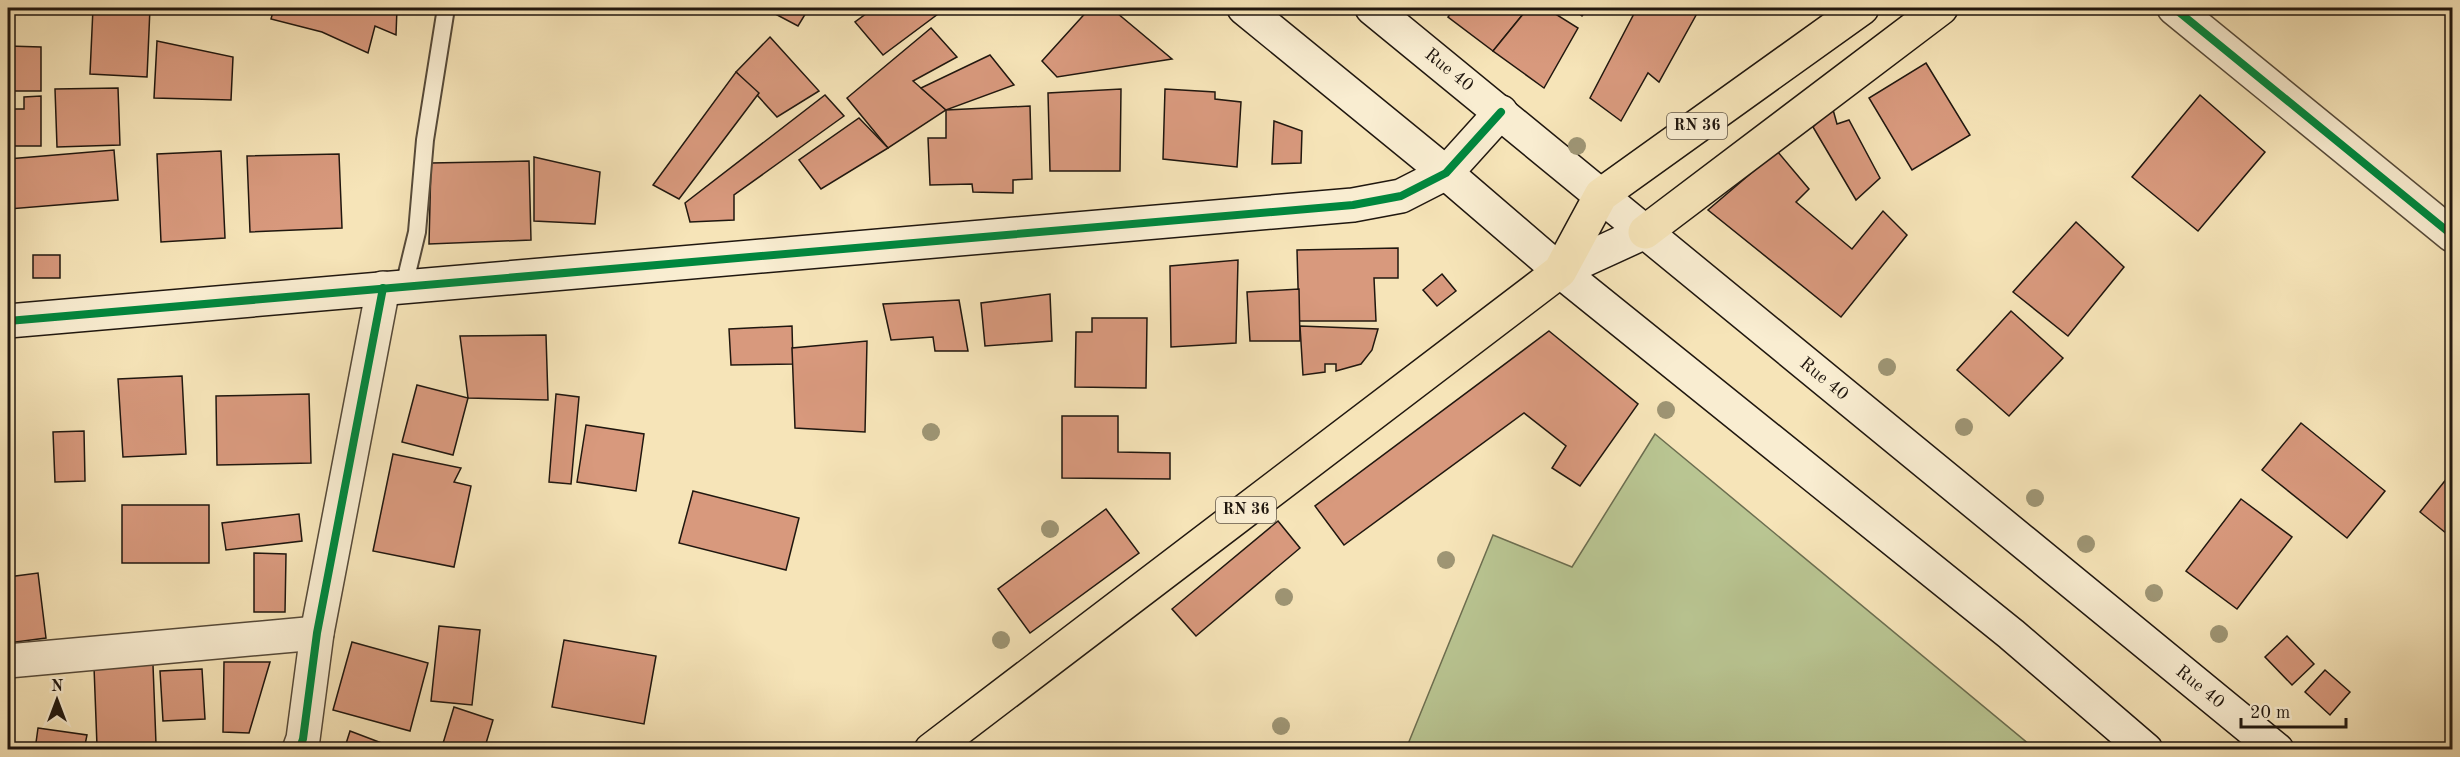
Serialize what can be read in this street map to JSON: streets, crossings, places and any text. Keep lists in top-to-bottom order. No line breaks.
{"streets":{"main road":["RN 36"],"street":["Rue 40"]},"crossings":[["Rue 40","RN 36"]],"scale_bar":"20 m","north":"top"}
